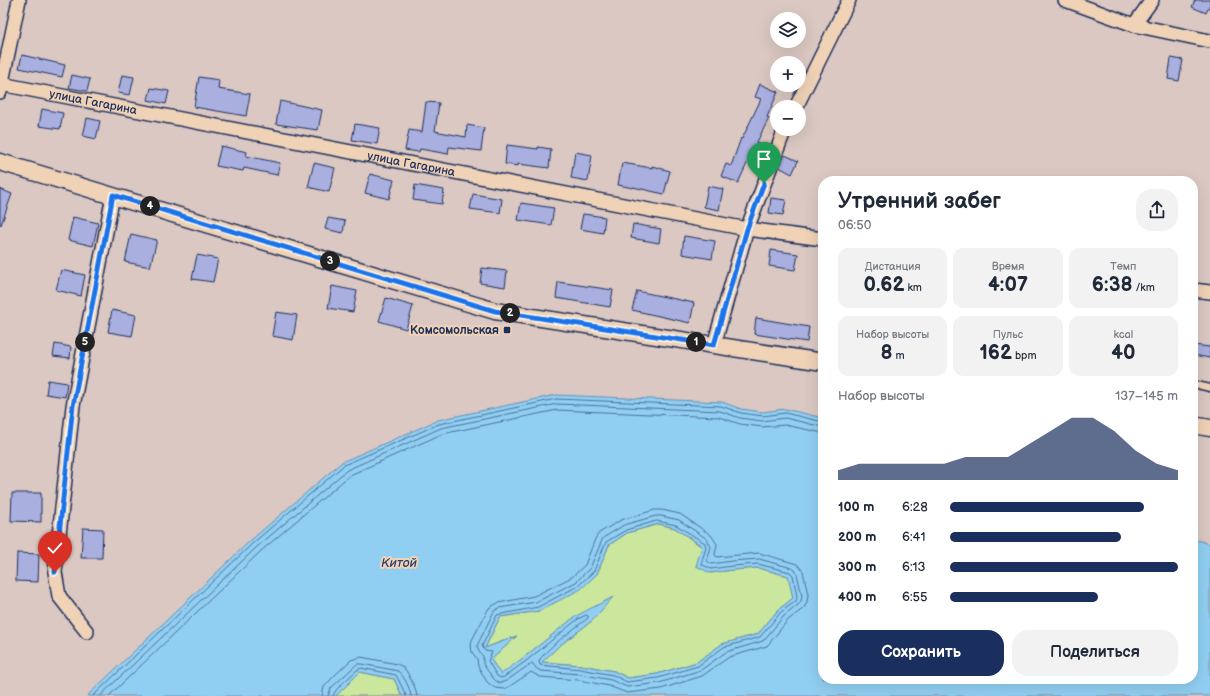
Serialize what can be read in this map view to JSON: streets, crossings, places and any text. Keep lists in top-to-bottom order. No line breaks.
{"streets":{"street":["улица Гагарина"]},"water":["Китой"],"places":{"transit":["Комсомольская"]},"page":{"map_buttons":["+","−"],"heading":["Утренний забег","06:50"],"pins":["4","3","2","1","5"],"stats":[["Дистанция","0.62 km"],["Время","4:07"],["Темп","6:38 /km"],["Набор высоты","8 m"],["Пульс","162 bpm"],["kcal","40"]],"chart":["Набор высоты","137–145 m"],"list":[{"name":"100 m","note":"6:28"},{"name":"200 m","note":"6:41"},{"name":"300 m","note":"6:13"},{"name":"400 m","note":"6:55"}],"buttons":["Сохранить","Поделиться"]}}
